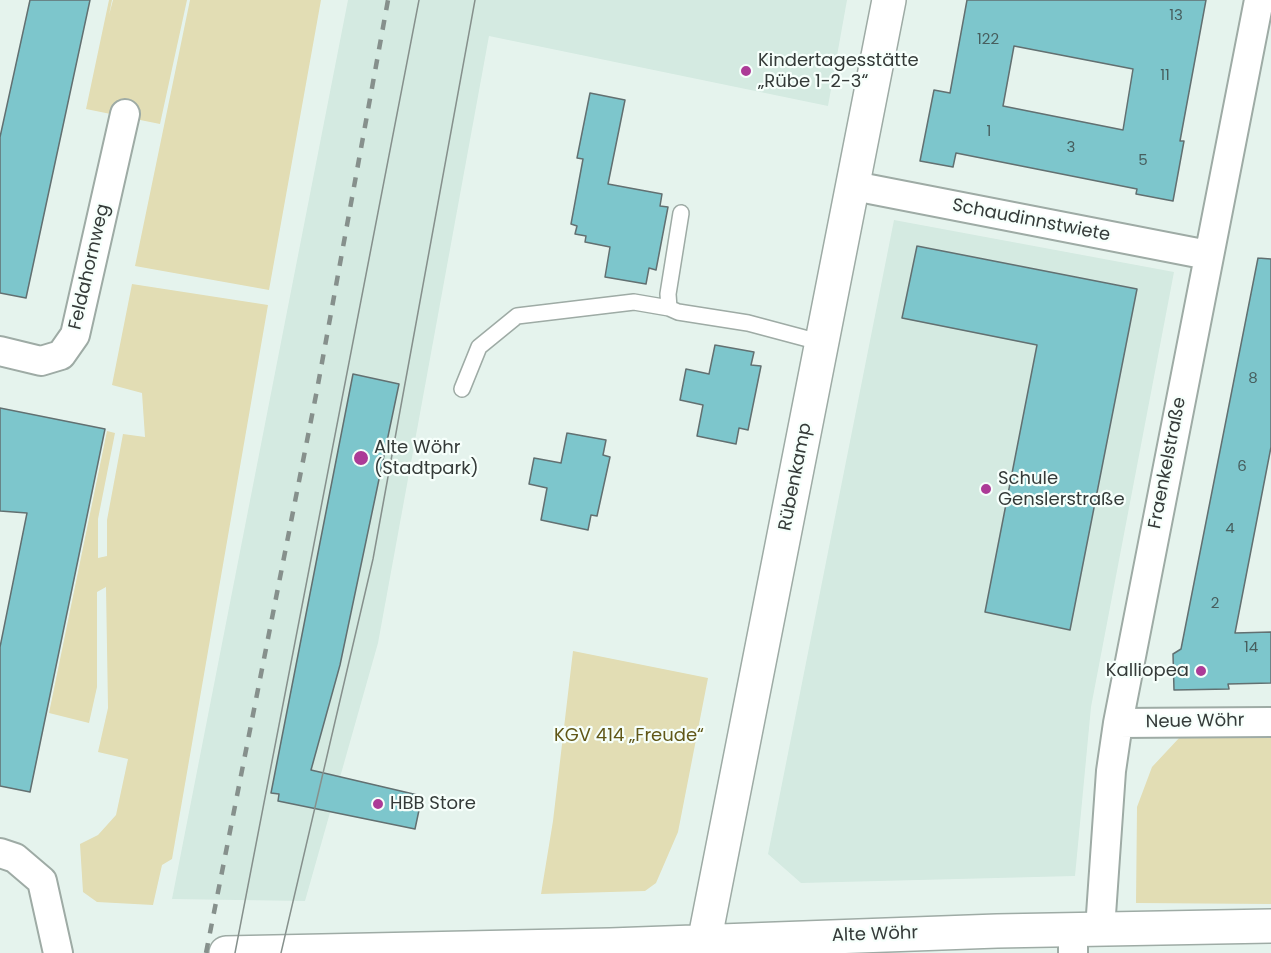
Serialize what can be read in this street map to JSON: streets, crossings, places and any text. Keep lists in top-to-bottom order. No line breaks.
{"streets":{"street":["Schaudinnstwiete","Feldahornweg","Fraenkelstraße","Rübenkamp","Neue Wöhr","Alte Wöhr"]},"crossings":[["Schaudinnstwiete","Fraenkelstraße"],["Schaudinnstwiete","Rübenkamp"],["Fraenkelstraße","Neue Wöhr"],["Fraenkelstraße","Alte Wöhr"],["Rübenkamp","Alte Wöhr"]],"parks":["KGV 414 „Freude“"],"places":["Kindertagesstätte „Rübe 1-2-3“","Alte Wöhr (Stadtpark)","Schule Genslerstraße","Kalliopea","HBB Store"],"house_numbers":["13","122","11","1","3","5","8","6","4","2","14"]}
